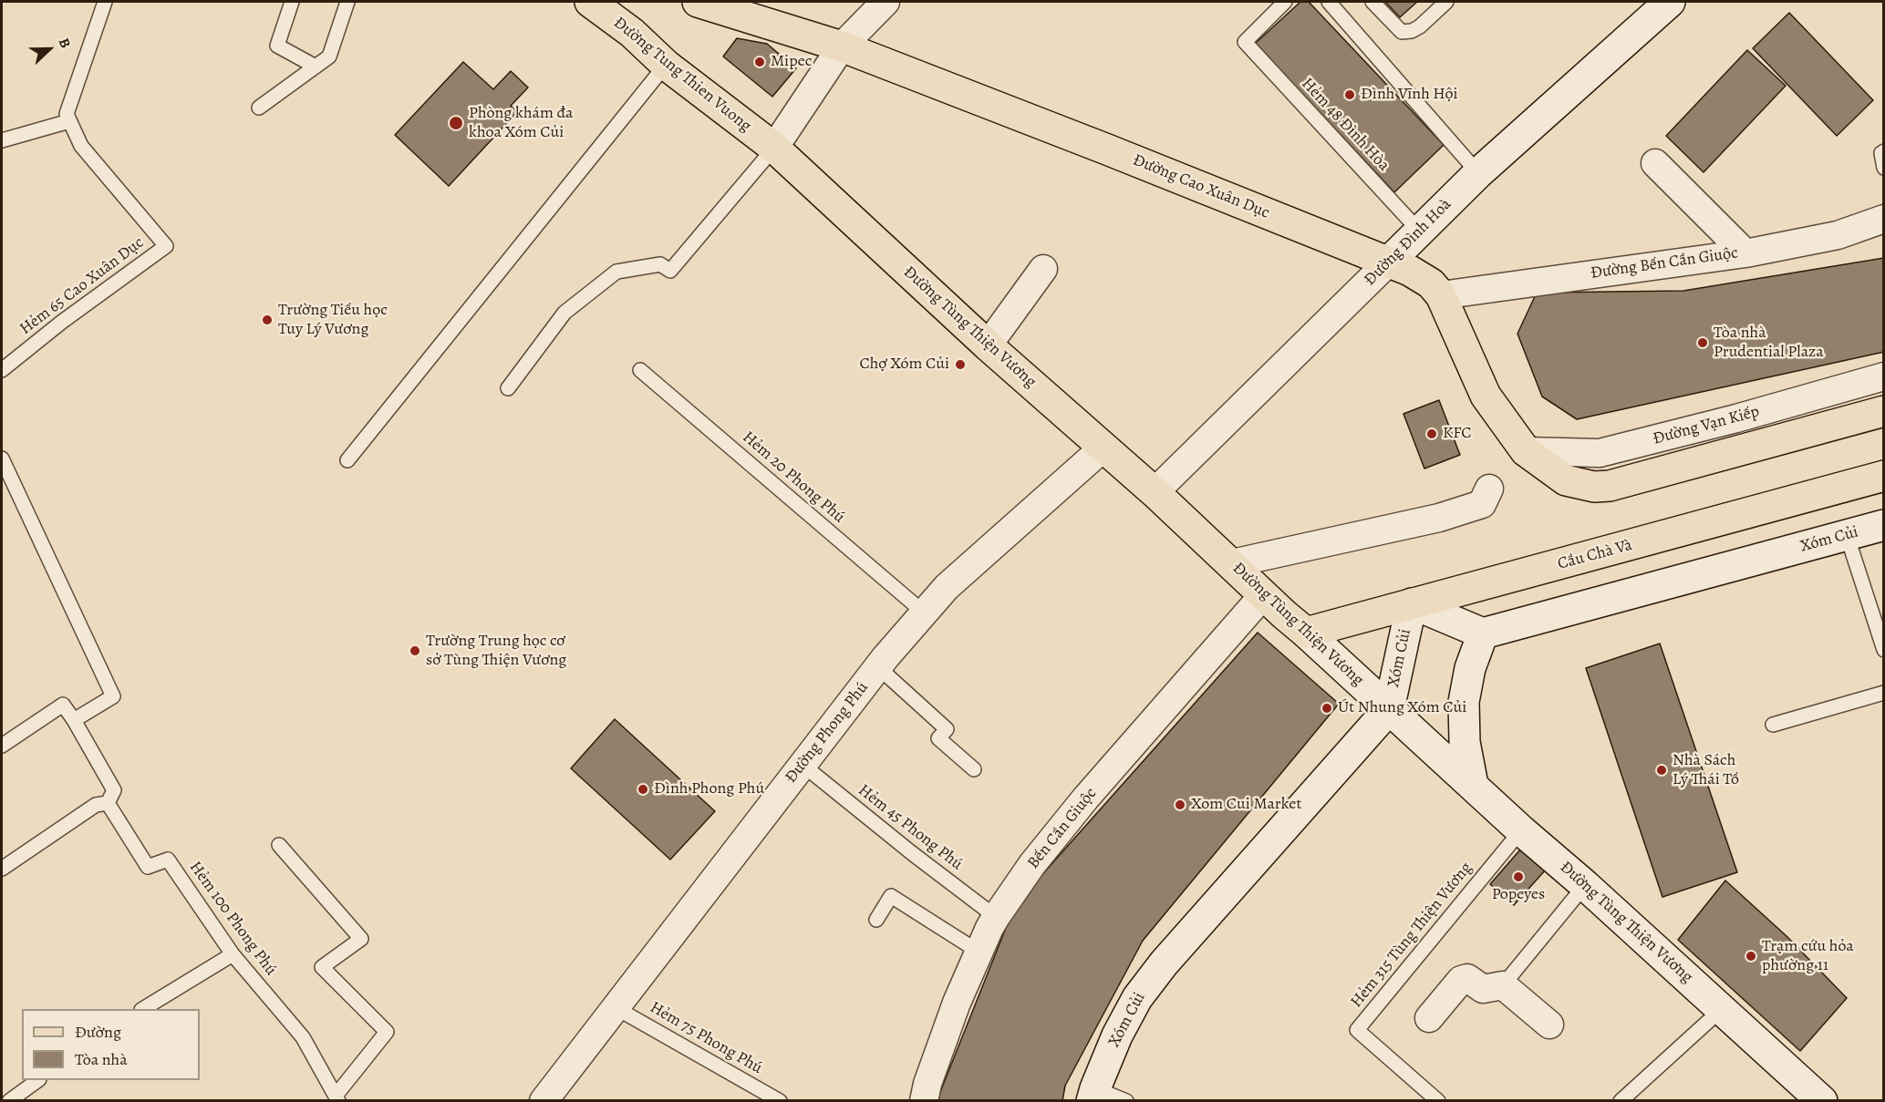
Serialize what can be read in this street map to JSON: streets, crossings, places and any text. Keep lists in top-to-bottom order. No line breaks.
{"streets":{"main road":["Đường Tung Thien Vuong","Đường Cao Xuân Dục","Đường Tùng Thiện Vương","Cầu Chà Và"],"street":["Đường Đình Hoà","Đường Bến Cần Giuộc","Đường Vạn Kiếp","Xóm Củi","Đường Phong Phú","Bến Cần Giuộc"],"lane":["Hẻm 48 Đình Hòa","Hẻm 65 Cao Xuân Dục","Hẻm 20 Phong Phú","Hẻm 45 Phong Phú","Hẻm 100 Phong Phú","Hẻm 315 Tùng Thiện Vương","Hẻm 75 Phong Phú"]},"crossings":[["Đường Tung Thien Vuong","Đường Tùng Thiện Vương"],["Hẻm 48 Đình Hòa","Đường Đình Hoà"],["Đường Cao Xuân Dục","Đường Đình Hoà"],["Đường Cao Xuân Dục","Đường Bến Cần Giuộc"],["Đường Cao Xuân Dục","Đường Vạn Kiếp"],["Đường Đình Hoà","Đường Tùng Thiện Vương"],["Đường Tùng Thiện Vương","Xóm Củi"],["Đường Tùng Thiện Vương","Cầu Chà Và"],["Đường Tùng Thiện Vương","Đường Phong Phú"],["Đường Tùng Thiện Vương","Bến Cần Giuộc"],["Đường Tùng Thiện Vương","Hẻm 315 Tùng Thiện Vương"],["Hẻm 20 Phong Phú","Đường Phong Phú"],["Xóm Củi","Cầu Chà Và"],["Đường Phong Phú","Hẻm 45 Phong Phú"],["Đường Phong Phú","Hẻm 75 Phong Phú"],["Hẻm 45 Phong Phú","Bến Cần Giuộc"]],"places":["Mipec","Đình Vĩnh Hội","Phòng khám đa khoa Xóm Củi","Trường Tiểu học Tuy Lý Vương","Tòa nhà Prudential Plaza","Chợ Xóm Củi","KFC","Trường Trung học cơ sở Tùng Thiện Vương","Út Nhung Xóm Củi","Nhà Sách Lý Thái Tổ","Đình Phong Phú","Xom Cui Market","Popeyes","Trạm cứu hỏa phường 11"],"legend":["Đường","Tòa nhà"],"north":"right"}
